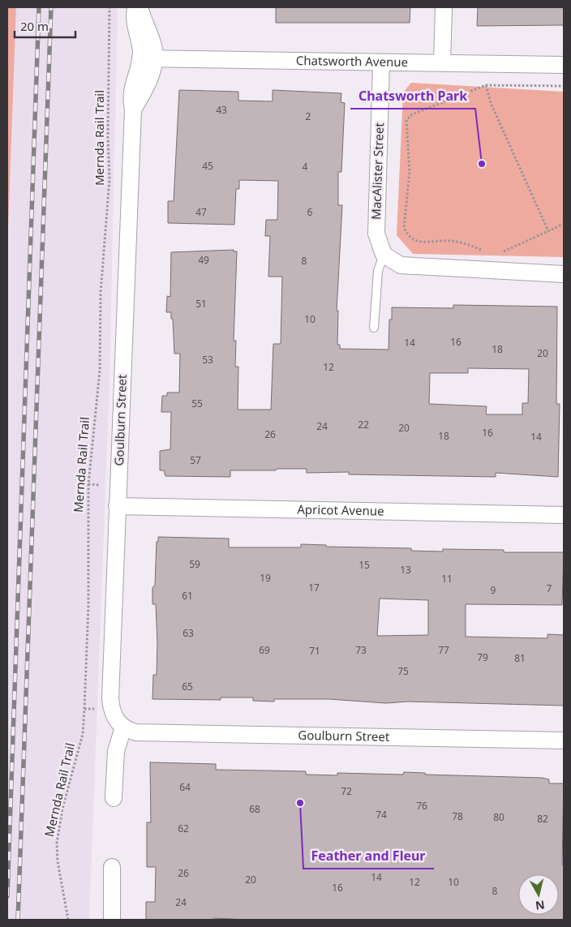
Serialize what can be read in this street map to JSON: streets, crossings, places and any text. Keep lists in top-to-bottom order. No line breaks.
{"streets":{"street":["Chatsworth Avenue","MacAlister Street","Goulburn Street","Apricot Avenue"],"path":["Mernda Rail Trail"]},"crossings":[["Chatsworth Avenue","MacAlister Street"],["Chatsworth Avenue","Goulburn Street"],["Goulburn Street","Apricot Avenue"]],"places":["Chatsworth Park","Feather and Fleur"],"house_numbers":["43","2","45","4","47","6","49","8","51","10","16","14","18","20","53","12","55","22","24","20","16","26","18","14","57","59","15","13","19","11","17","7","9","61","63","69","73","77","71","79","81","75","65","64","72","76","68","74","78","80","82","62","26","14","20","12","10","16","8","24"],"scale_bar":"20 m","north":"bottom"}
